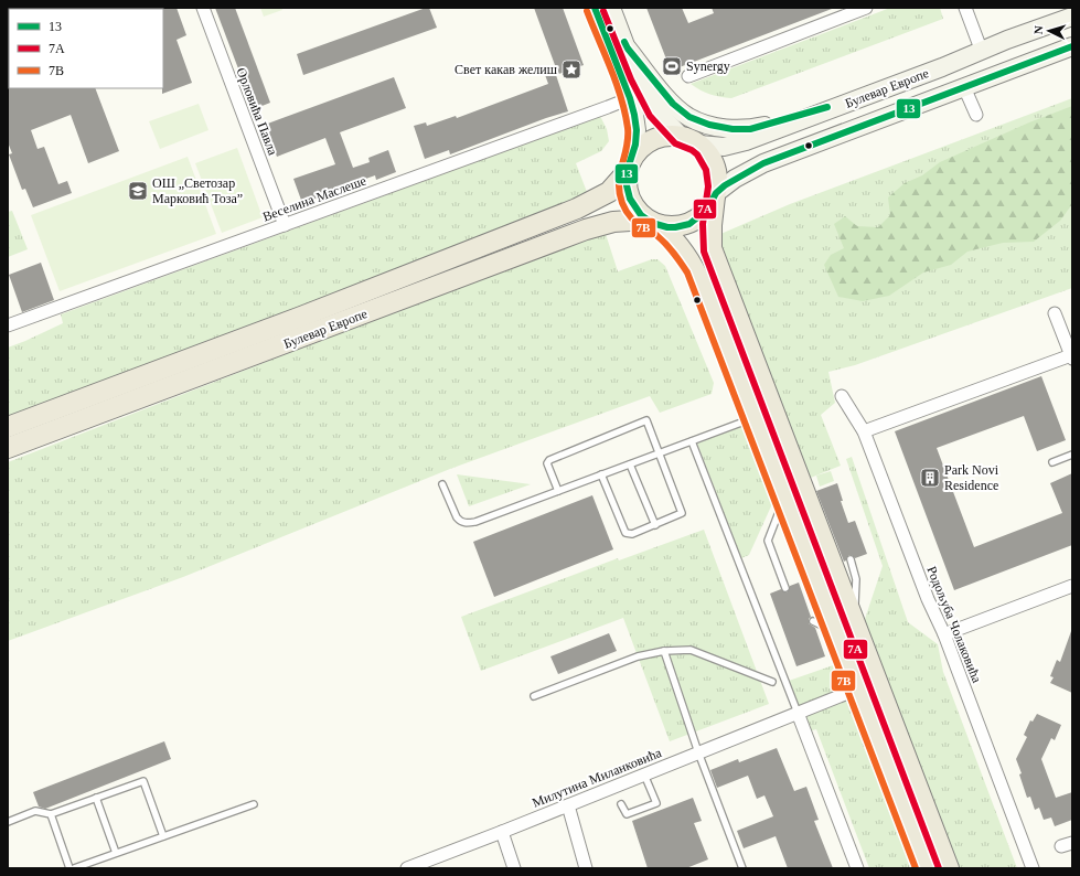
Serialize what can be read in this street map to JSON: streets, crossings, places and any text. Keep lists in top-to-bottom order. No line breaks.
{"streets":{"main road":["Булевар Европе"],"street":["Орловића Павла","Веселина Маслеше","Родољуба Чолаковића","Милутина Миланковића"]},"crossings":[["Орловића Павла","Веселина Маслеше"]],"places":{"sports":["Synergy"],"place":["Свет какав желиш"],"school or university":["ОШ „Светозар Марковић Тоза”"],"building":["Park Novi Residence"]},"lines":["transit line 13","transit line 7A","transit line 7B"],"legend":["13","7A","7B"],"north":"left"}
